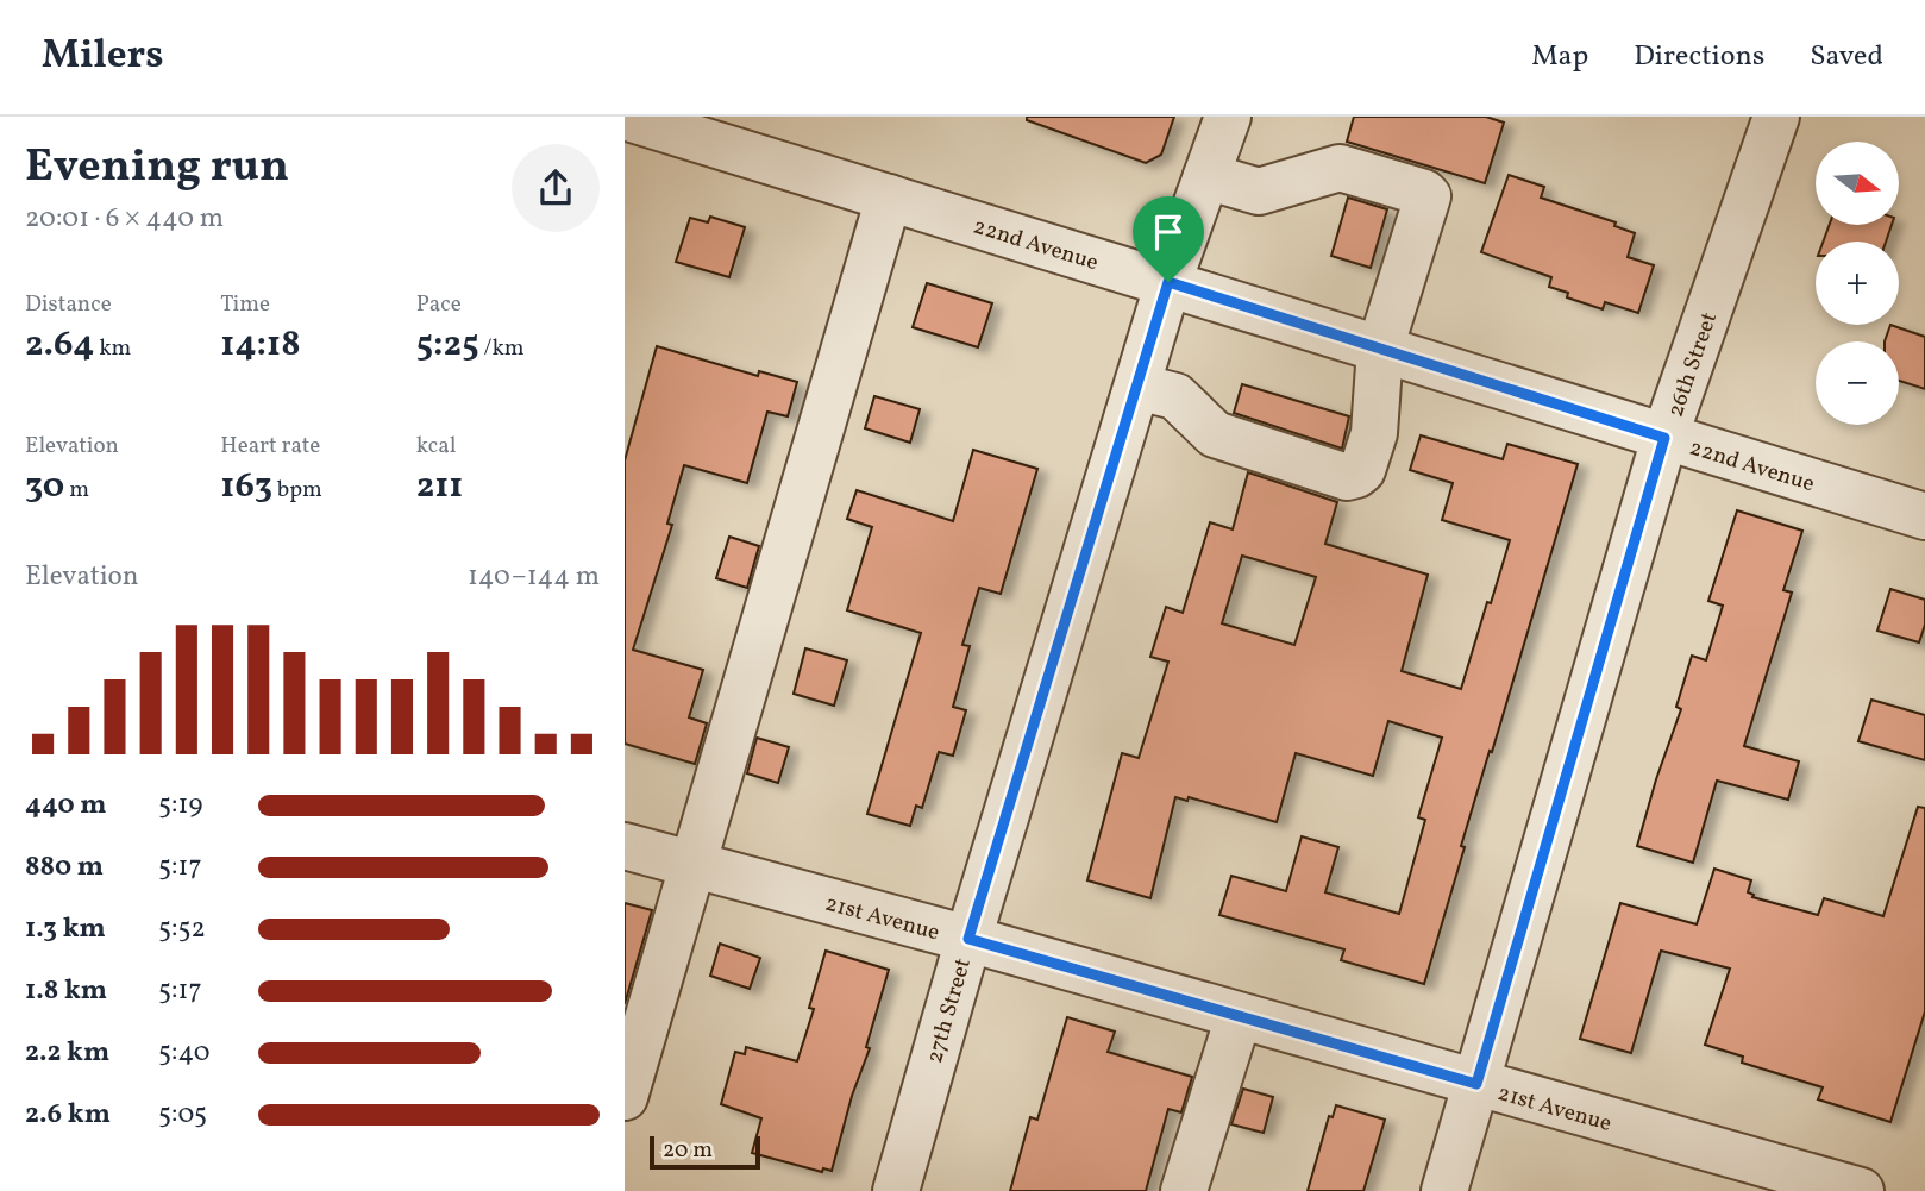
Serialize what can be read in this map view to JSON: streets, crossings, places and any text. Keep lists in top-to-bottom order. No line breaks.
{"streets":{"street":["22nd Avenue","26th Street","21st Avenue","27th Street"]},"crossings":[["22nd Avenue","26th Street"],["22nd Avenue","27th Street"],["26th Street","21st Avenue"],["21st Avenue","27th Street"]],"scale_bar":"20 m","north":"right","page":{"header":"Milers","nav":["Map","Directions","Saved"],"heading":["Evening run","20:01 · 6 × 440 m"],"map_buttons":["+","−"],"stats":[["Distance","2.64 km"],["Time","14:18"],["Pace","5:25 /km"],["Elevation","30 m"],["Heart rate","163 bpm"],["kcal","211"]],"chart":["Elevation","140–144 m"],"list":[{"name":"440 m","note":"5:19"},{"name":"880 m","note":"5:17"},{"name":"1.3 km","note":"5:52"},{"name":"1.8 km","note":"5:17"},{"name":"2.2 km","note":"5:40"},{"name":"2.6 km","note":"5:05"}],"scale":"20 m"}}
